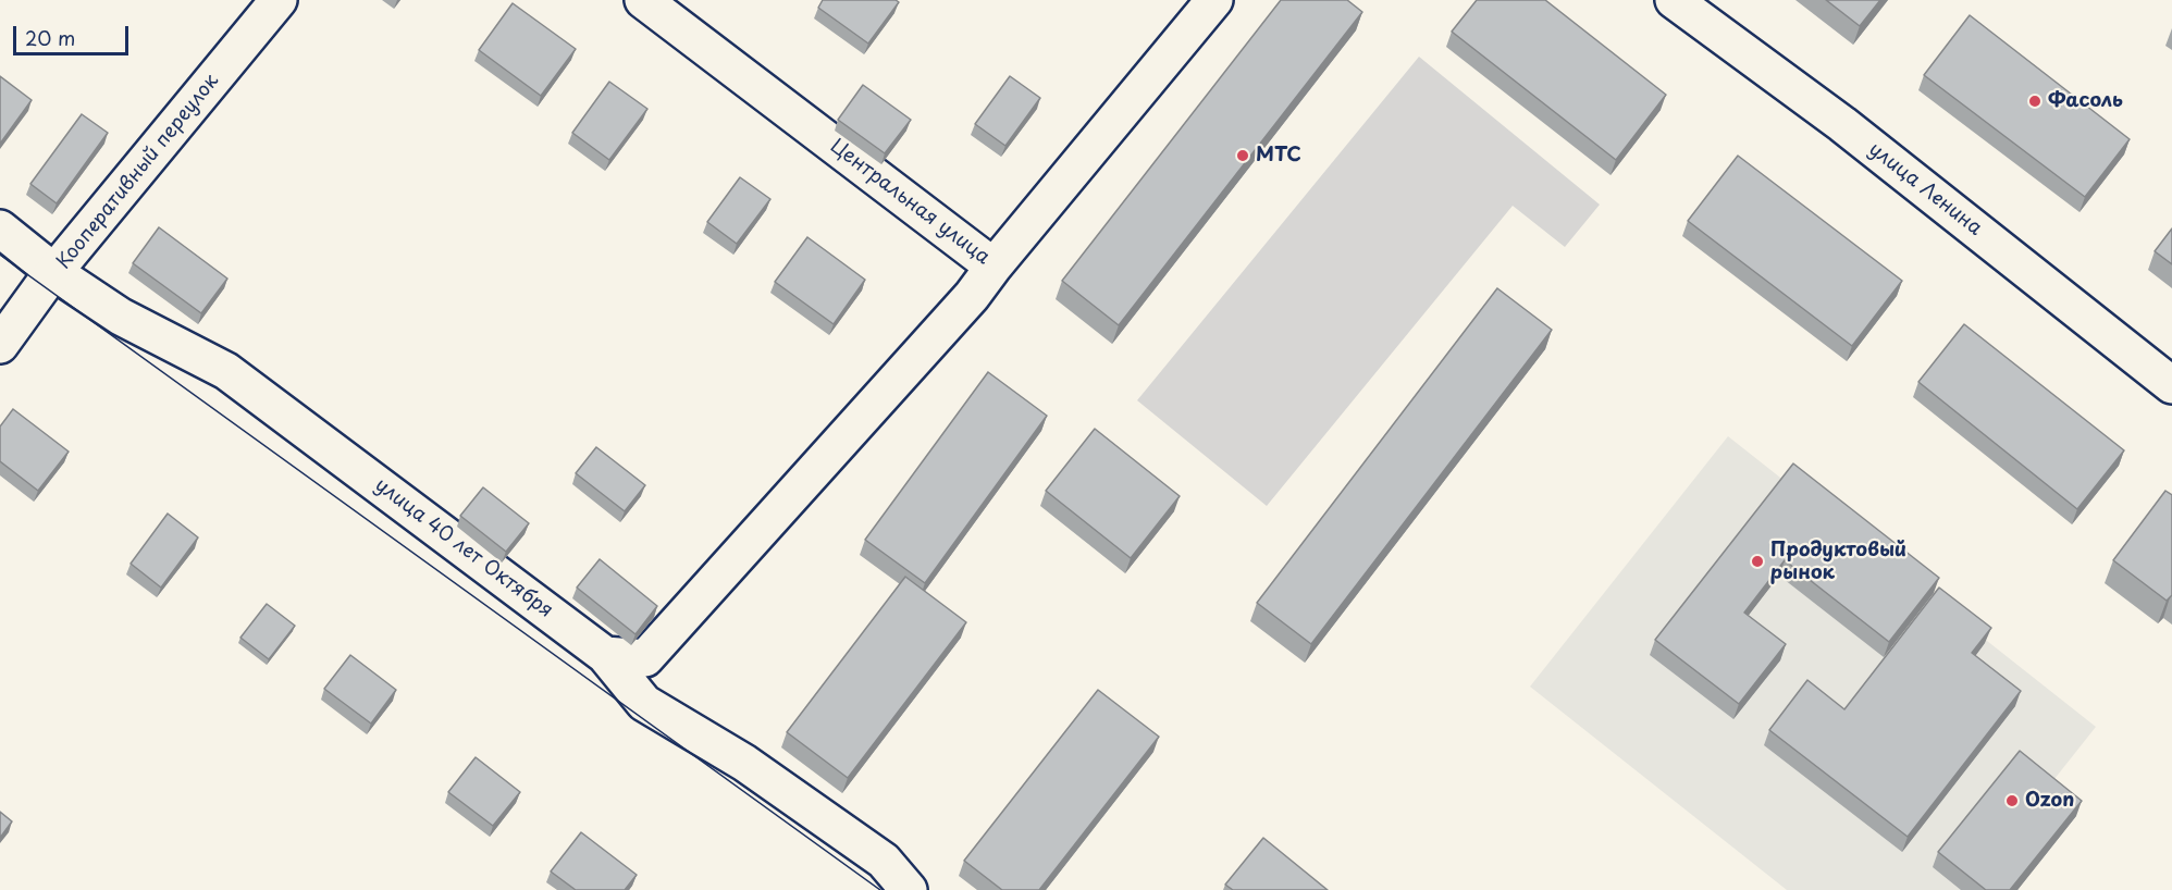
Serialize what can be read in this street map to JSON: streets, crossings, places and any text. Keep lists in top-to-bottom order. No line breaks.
{"streets":{"street":["Кооперативный переулок","улица Ленина","Центральная улица","улица 40 лет Октября"]},"crossings":[["Кооперативный переулок","улица 40 лет Октября"]],"places":["Фасоль","МТС","Продуктовый рынок","Ozon"],"scale_bar":"20 m"}
